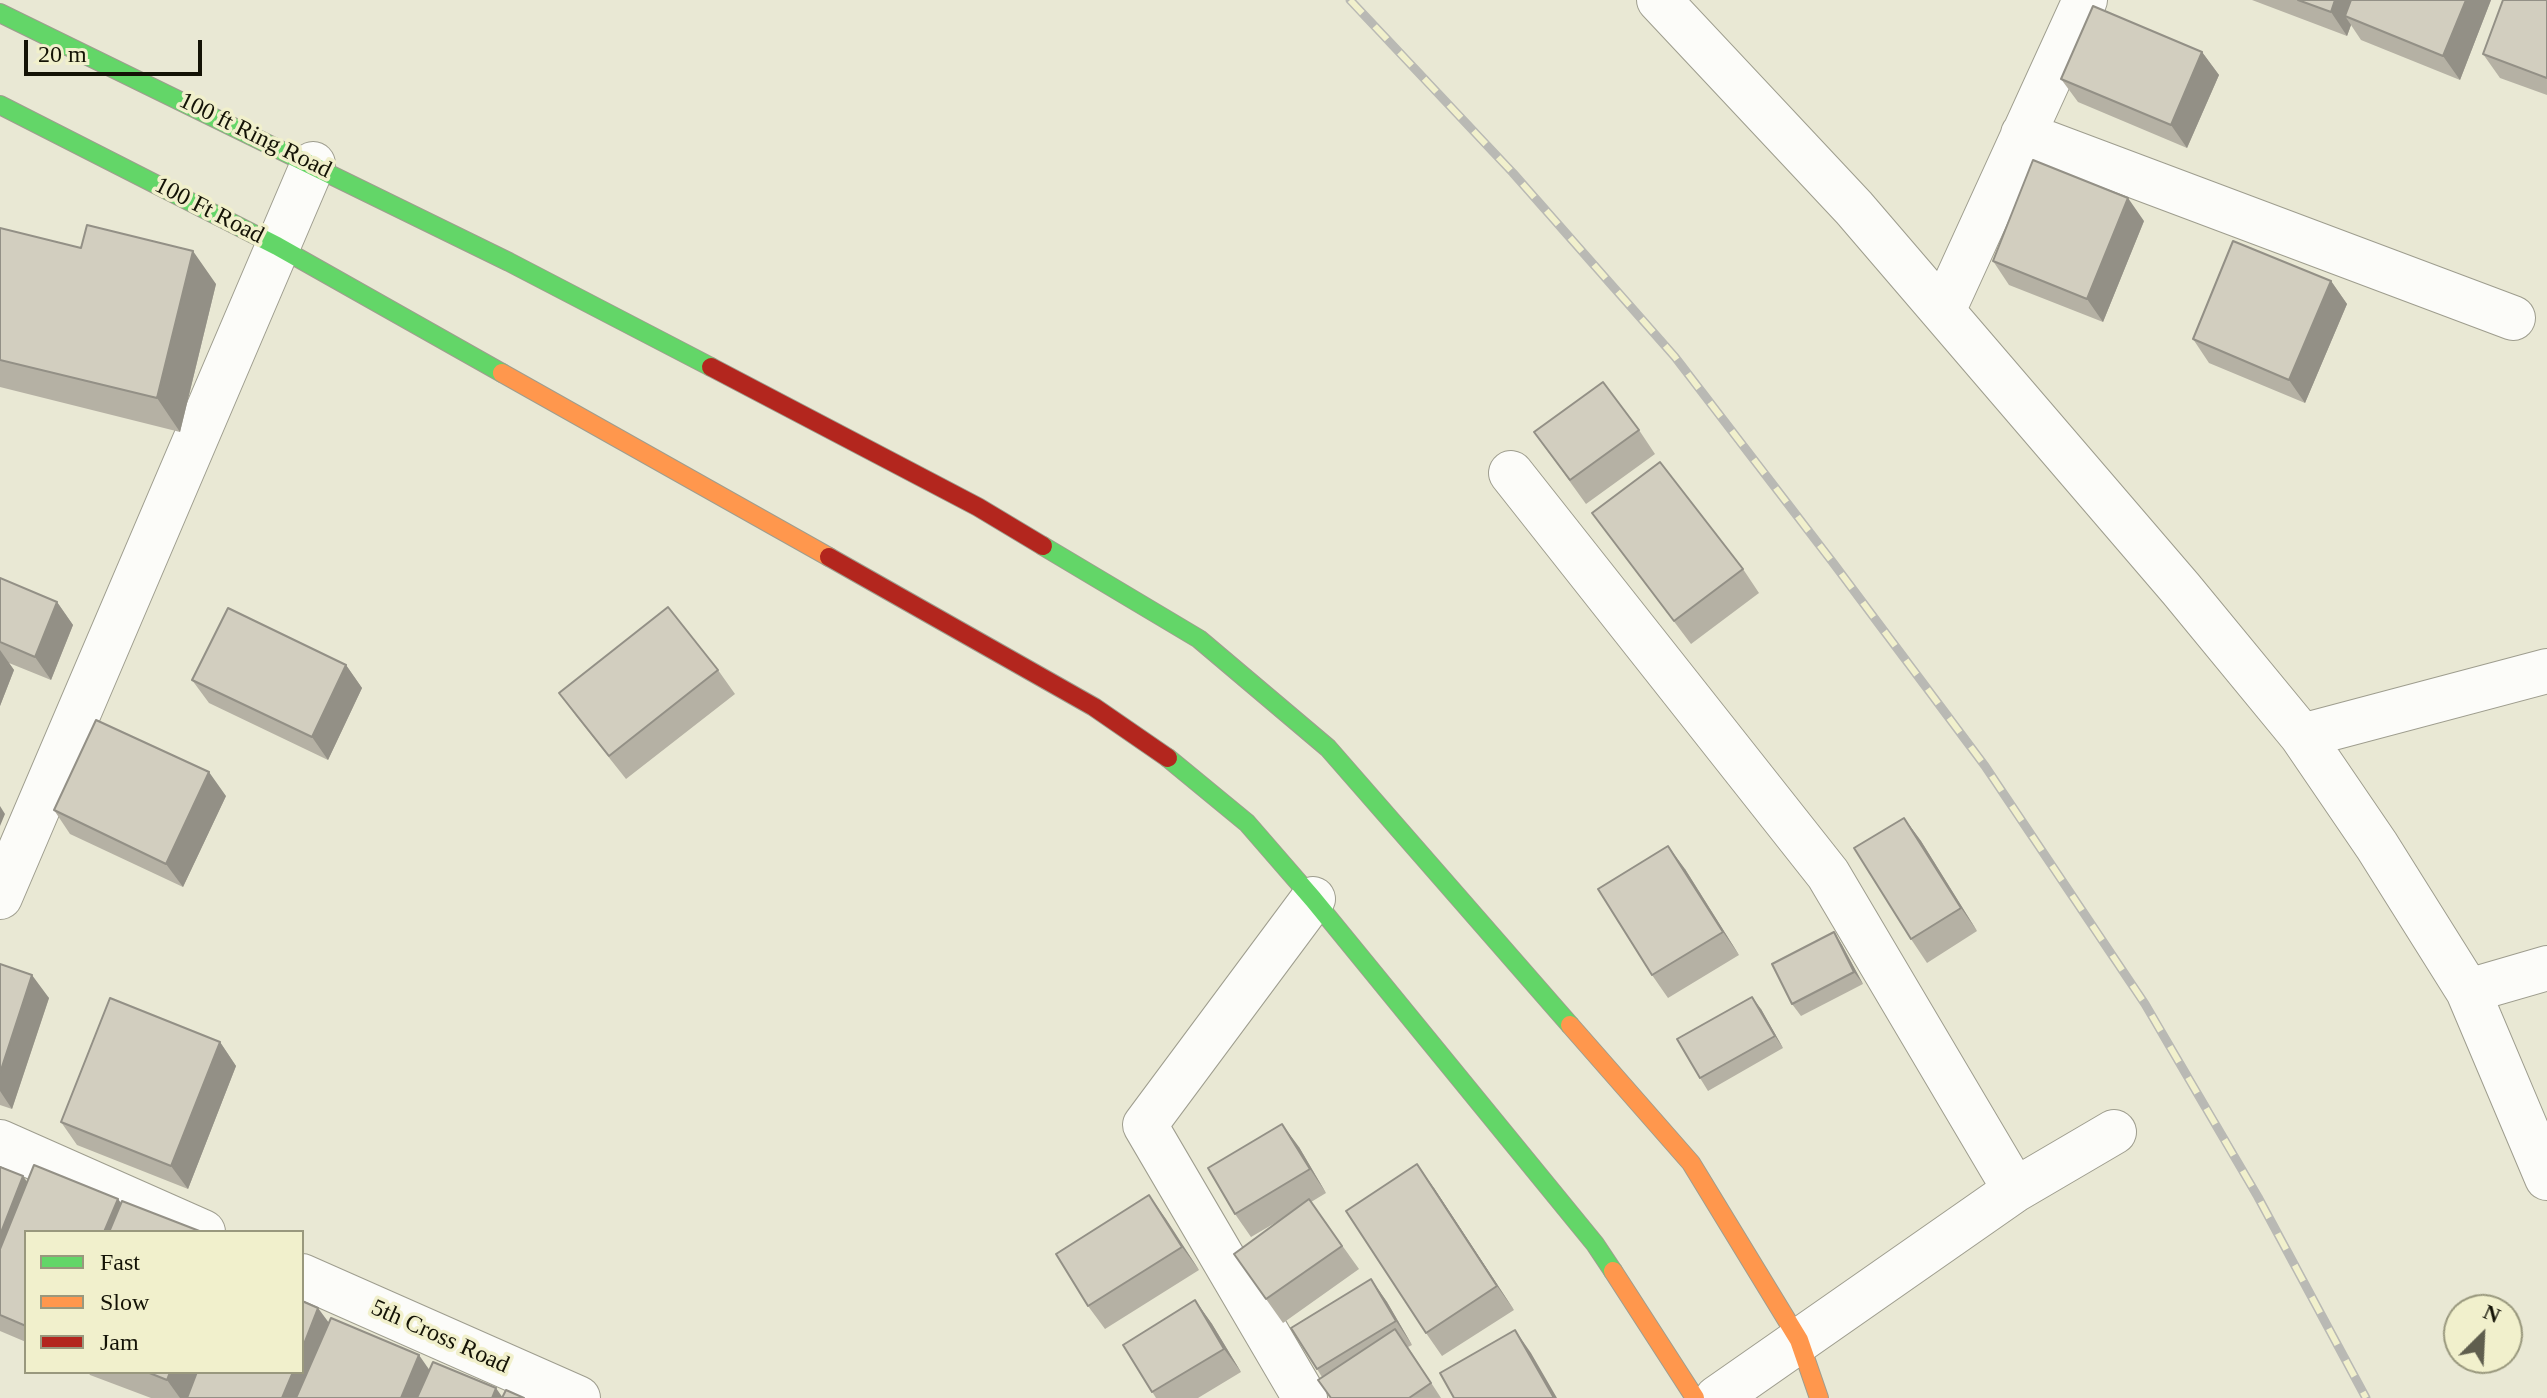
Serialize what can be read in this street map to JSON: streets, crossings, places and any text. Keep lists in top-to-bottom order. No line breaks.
{"streets":{"main road":["100 ft Ring Road","100 Ft Road"],"street":["5th Cross Road"]},"legend":["Fast","Slow","Jam"],"scale_bar":"20 m","north":"top right"}
